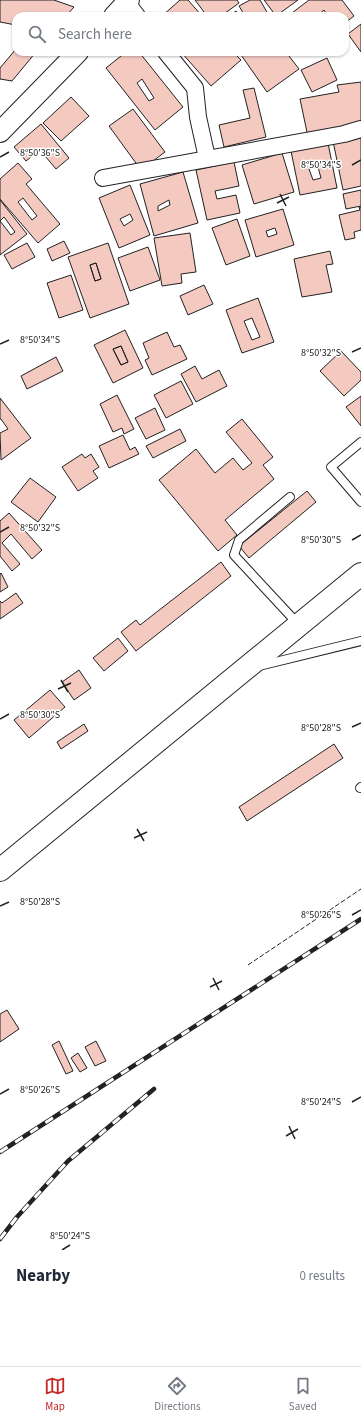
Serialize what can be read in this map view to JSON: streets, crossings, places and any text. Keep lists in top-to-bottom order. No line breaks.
{"page":{"search":"Search here","heading":["Nearby","0 results"],"nav":["Map","Directions","Saved"]},"coordinates":["8°50'36\"S","8°50'34\"S","8°50'32\"S","8°50'30\"S","8°50'28\"S","8°50'26\"S","8°50'24\"S"]}
